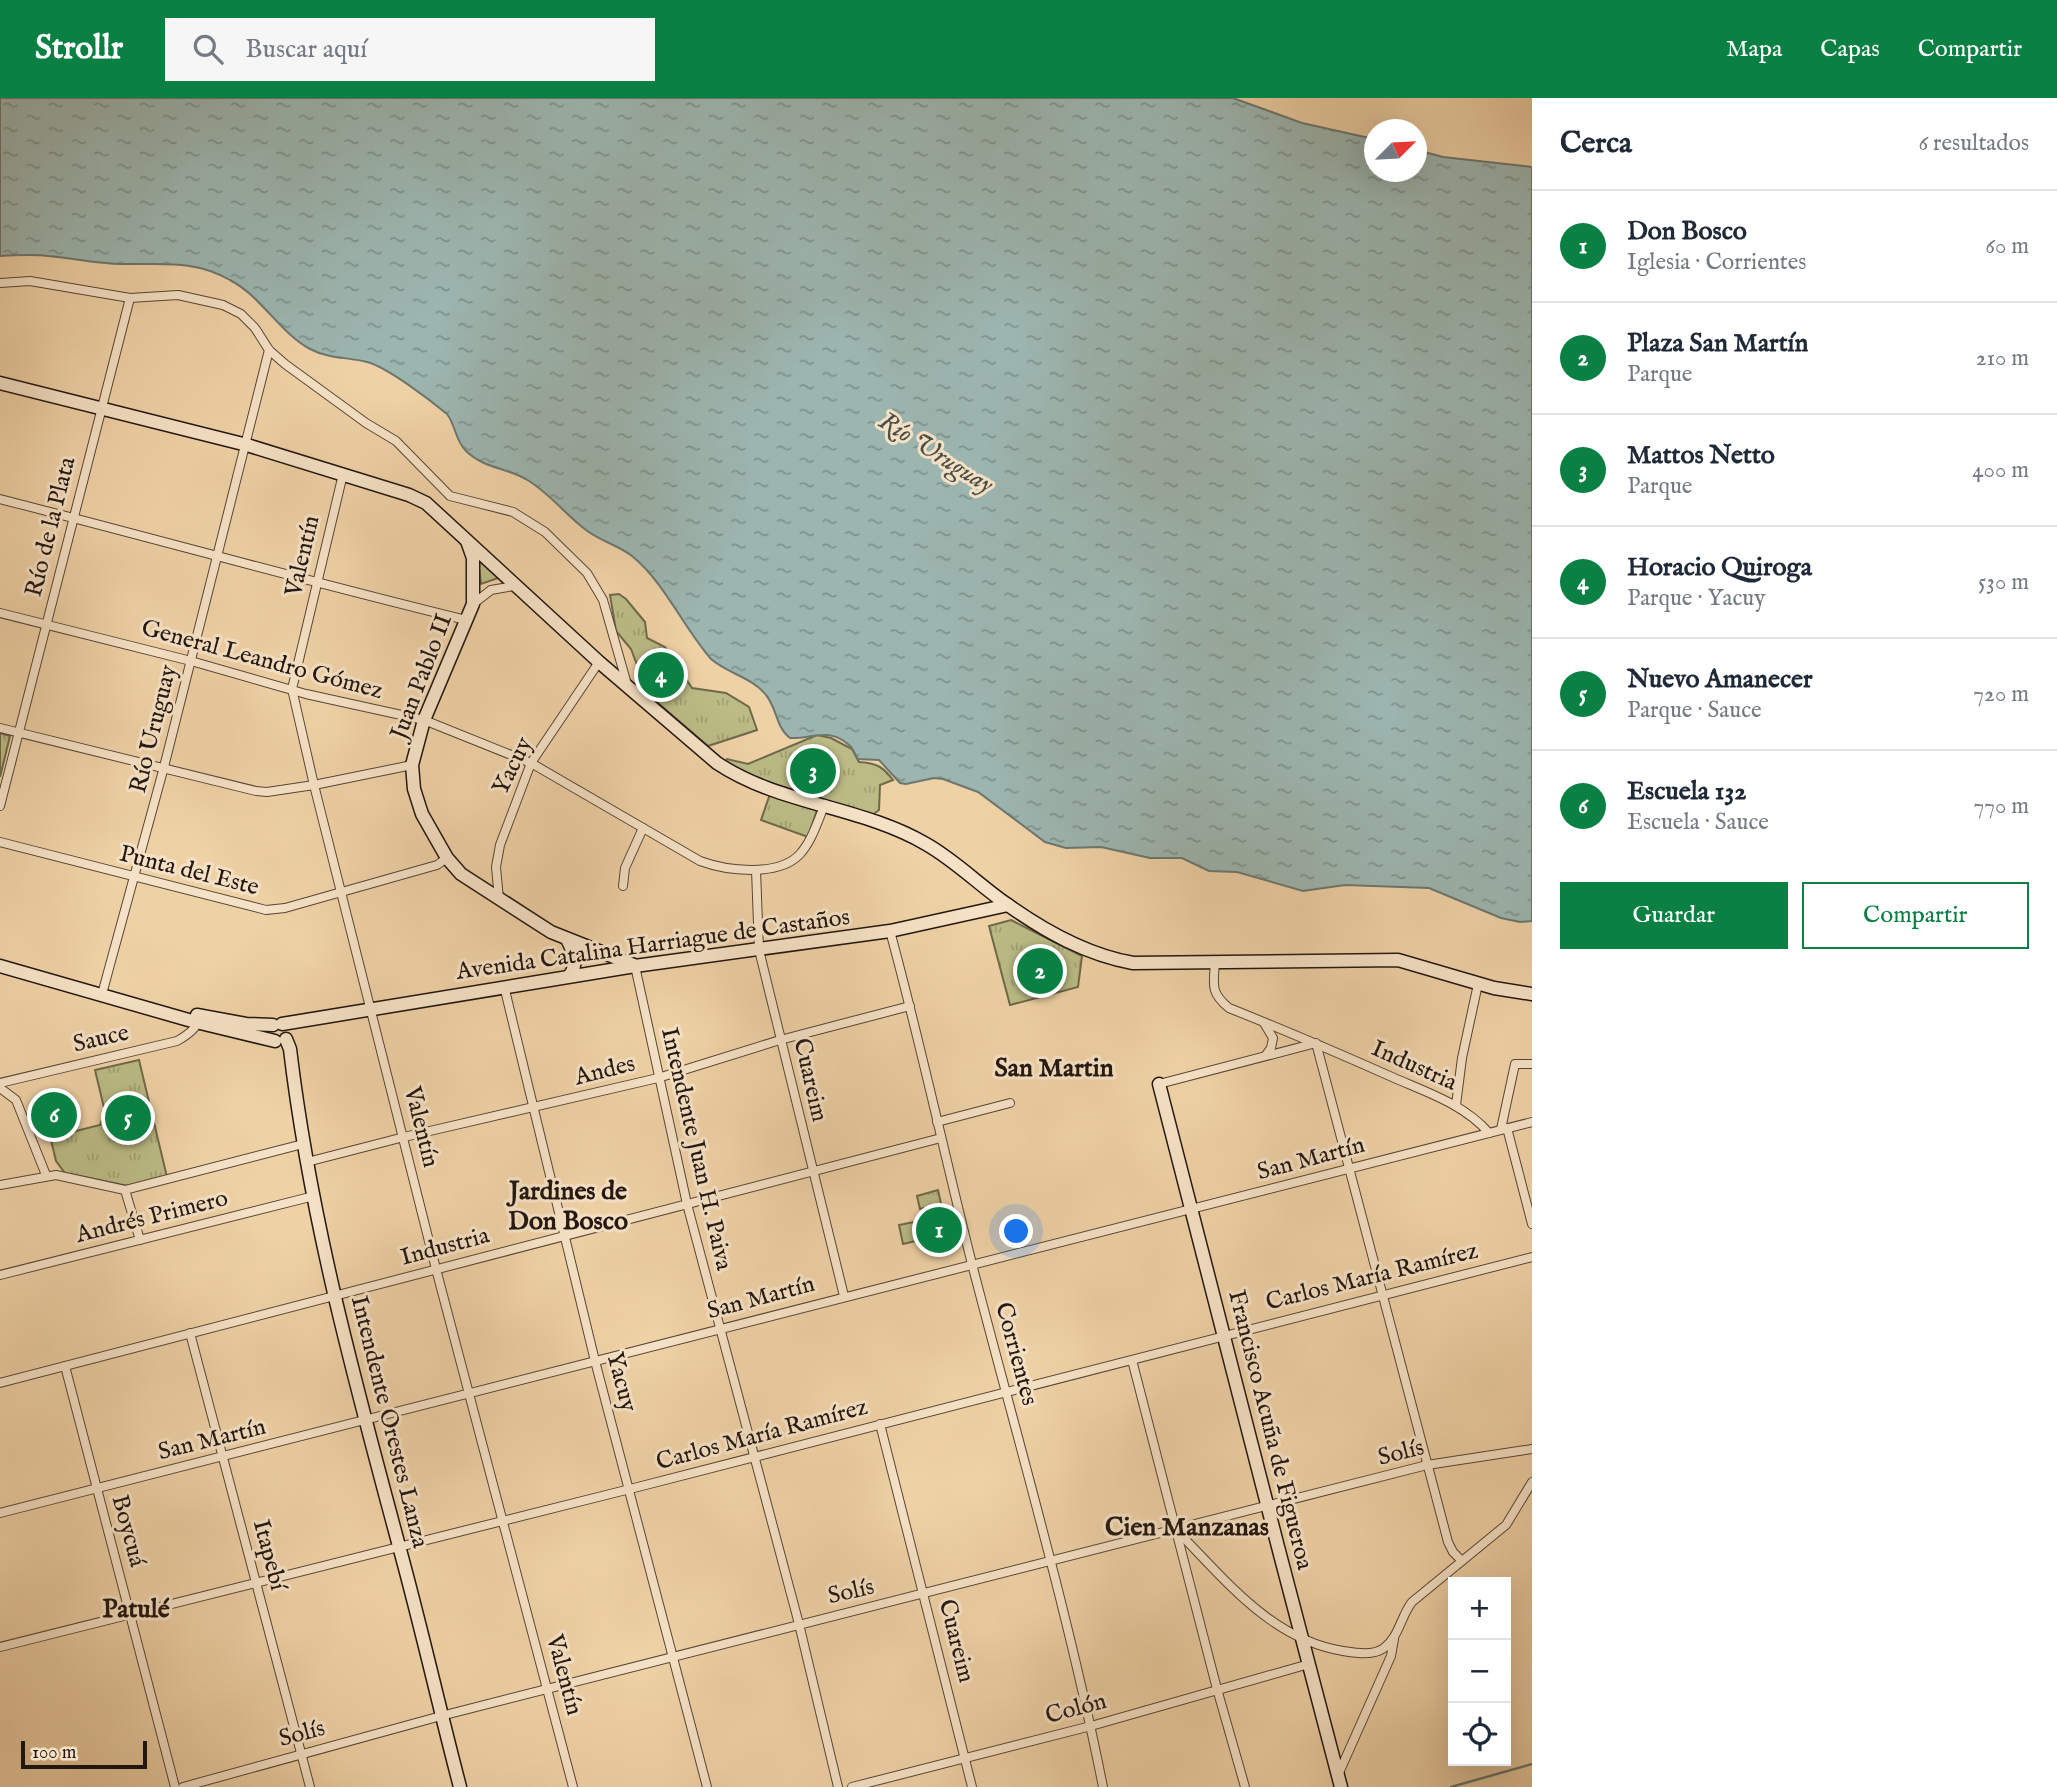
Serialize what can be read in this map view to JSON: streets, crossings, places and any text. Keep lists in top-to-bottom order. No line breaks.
{"streets":{"street":["Río de la Plata","Valentín","General Leandro Gómez","Juan Pablo II","Río Uruguay","Yacuy","Punta del Este","Avenida Catalina Harriague de Castaños","Sauce","Industria","Andes","Cuareim","Intendente Juan H. Paiva","San Martín","Andrés Primero","Carlos María Ramírez","Corrientes","Intendente Orestes Lanza","Francisco Acuña de Figueroa","Solís","Boycuá","Itapebí","Colón"]},"crossings":[["Río de la Plata","General Leandro Gómez"],["Valentín","General Leandro Gómez"],["Valentín","Punta del Este"],["Valentín","Avenida Catalina Harriague de Castaños"],["Valentín","Industria"],["Valentín","Andes"],["Valentín","San Martín"],["Valentín","Carlos María Ramírez"],["Valentín","Solís"],["General Leandro Gómez","Juan Pablo II"],["General Leandro Gómez","Río Uruguay"],["General Leandro Gómez","Yacuy"],["General Leandro Gómez","Cuareim"],["Juan Pablo II","Yacuy"],["Juan Pablo II","Punta del Este"],["Juan Pablo II","Avenida Catalina Harriague de Castaños"],["Juan Pablo II","Intendente Juan H. Paiva"],["Río Uruguay","Punta del Este"],["Río Uruguay","Avenida Catalina Harriague de Castaños"],["Yacuy","Avenida Catalina Harriague de Castaños"],["Yacuy","Industria"],["Yacuy","Andes"],["Yacuy","San Martín"],["Yacuy","Carlos María Ramírez"],["Yacuy","Solís"],["Avenida Catalina Harriague de Castaños","Sauce"],["Avenida Catalina Harriague de Castaños","Cuareim"],["Avenida Catalina Harriague de Castaños","Intendente Juan H. Paiva"],["Avenida Catalina Harriague de Castaños","Corrientes"],["Avenida Catalina Harriague de Castaños","Intendente Orestes Lanza"],["Industria","Cuareim"],["Industria","Intendente Juan H. Paiva"],["Industria","San Martín"],["Industria","Corrientes"],["Industria","Intendente Orestes Lanza"],["Industria","Boycuá"],["Industria","Itapebí"],["Andes","Cuareim"],["Andes","Intendente Juan H. Paiva"],["Andes","Corrientes"],["Andes","Intendente Orestes Lanza"],["Cuareim","San Martín"],["Cuareim","Carlos María Ramírez"],["Cuareim","Solís"],["Cuareim","Colón"],["Intendente Juan H. Paiva","San Martín"],["Intendente Juan H. Paiva","Carlos María Ramírez"],["Intendente Juan H. Paiva","Solís"],["San Martín","Corrientes"],["San Martín","Intendente Orestes Lanza"],["San Martín","Francisco Acuña de Figueroa"],["San Martín","Boycuá"],["San Martín","Itapebí"],["Andrés Primero","Intendente Orestes Lanza"],["Carlos María Ramírez","Corrientes"],["Carlos María Ramírez","Intendente Orestes Lanza"],["Carlos María Ramírez","Francisco Acuña de Figueroa"],["Carlos María Ramírez","Boycuá"],["Carlos María Ramírez","Itapebí"],["Corrientes","Solís"],["Corrientes","Colón"],["Intendente Orestes Lanza","Solís"],["Francisco Acuña de Figueroa","Solís"],["Francisco Acuña de Figueroa","Colón"],["Solís","Itapebí"]],"districts":["San Martin","Jardines de Don Bosco","Cien Manzanas","Patulé"],"water":["Río Uruguay"],"scale_bar":"100 m","north":"top right","page":{"header":"Strollr","search":"Buscar aquí","nav":["Mapa","Capas","Compartir"],"heading":["Cerca","6 resultados"],"list":[{"mark":"1","name":"Don Bosco","note":"Iglesia · Corrientes","value":"60 m"},{"mark":"2","name":"Plaza San Martín","note":"Parque","value":"210 m"},{"mark":"3","name":"Mattos Netto","note":"Parque","value":"400 m"},{"mark":"4","name":"Horacio Quiroga","note":"Parque · Yacuy","value":"530 m"},{"mark":"5","name":"Nuevo Amanecer","note":"Parque · Sauce","value":"720 m"},{"mark":"6","name":"Escuela 132","note":"Escuela · Sauce","value":"770 m"}],"pins":["4","3","2","6","5","1"],"buttons":["Guardar","Compartir"],"map_buttons":["+","−"],"scale":"100 m"}}
